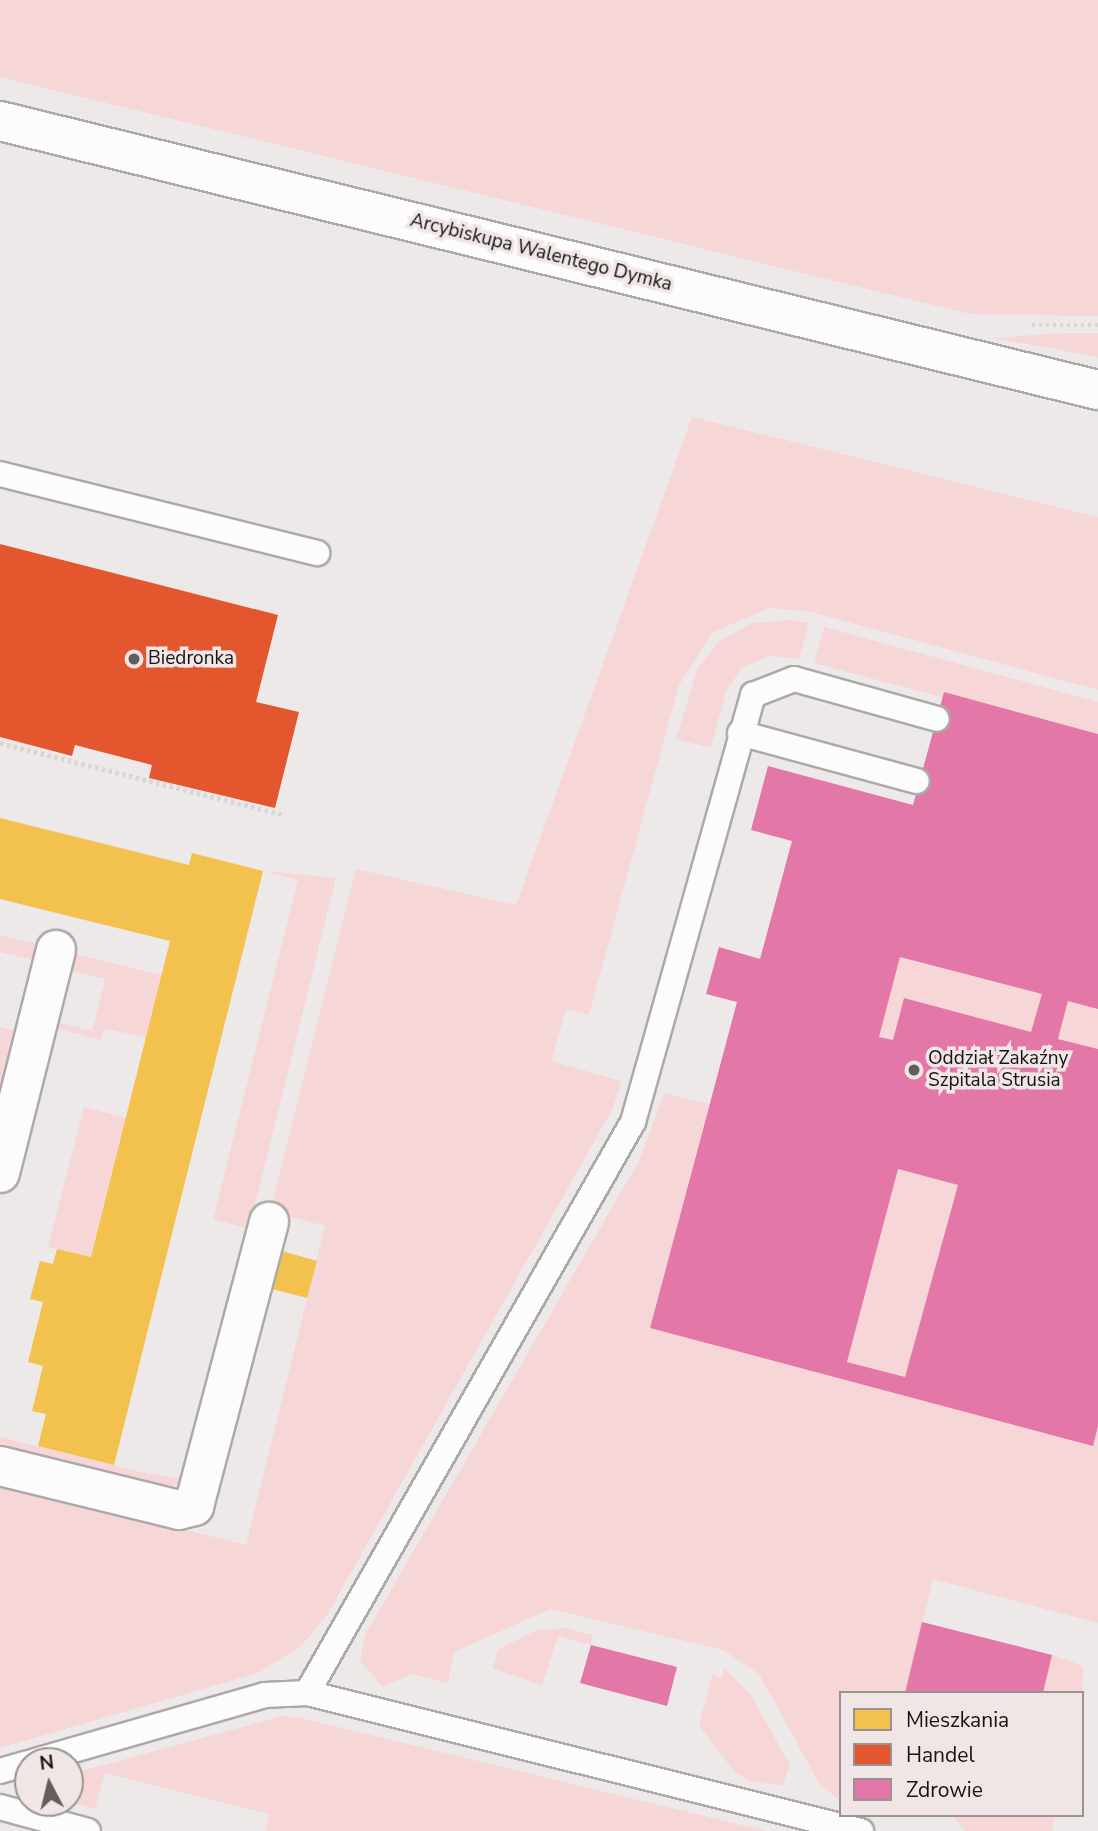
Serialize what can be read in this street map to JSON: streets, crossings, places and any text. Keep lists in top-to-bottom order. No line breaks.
{"streets":{"street":["Arcybiskupa Walentego Dymka"]},"places":["Biedronka","Oddział Zakaźny Szpitala Strusia"],"legend":["Mieszkania","Handel","Zdrowie"],"north":"top"}
